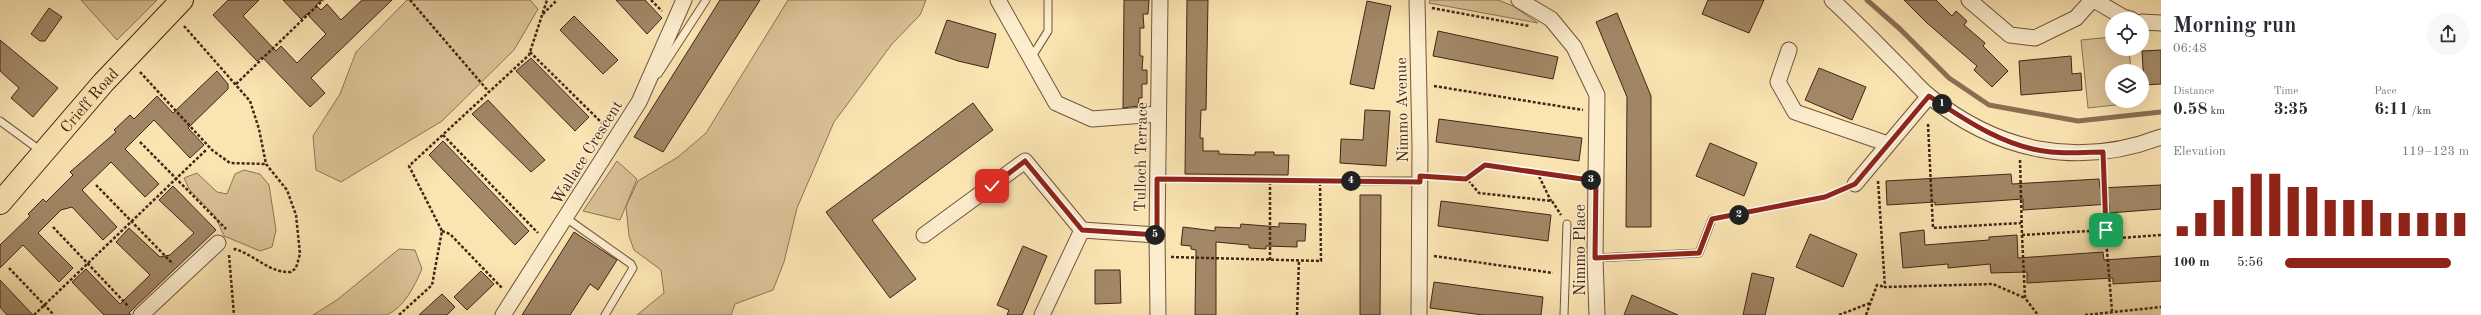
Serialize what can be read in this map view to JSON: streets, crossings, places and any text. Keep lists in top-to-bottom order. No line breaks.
{"streets":{"main road":["Crieff Road"],"street":["Nimmo Avenue","Wallace Crescent","Tulloch Terrace","Nimmo Place"]},"page":{"heading":["Morning run","06:48"],"stats":[["Distance","0.58 km"],["Time","3:35"],["Pace","6:11 /km"]],"pins":["1","3","4","2","5"],"chart":["Elevation","119–123 m"],"list":[{"name":"100 m","note":"5:56"}]}}
